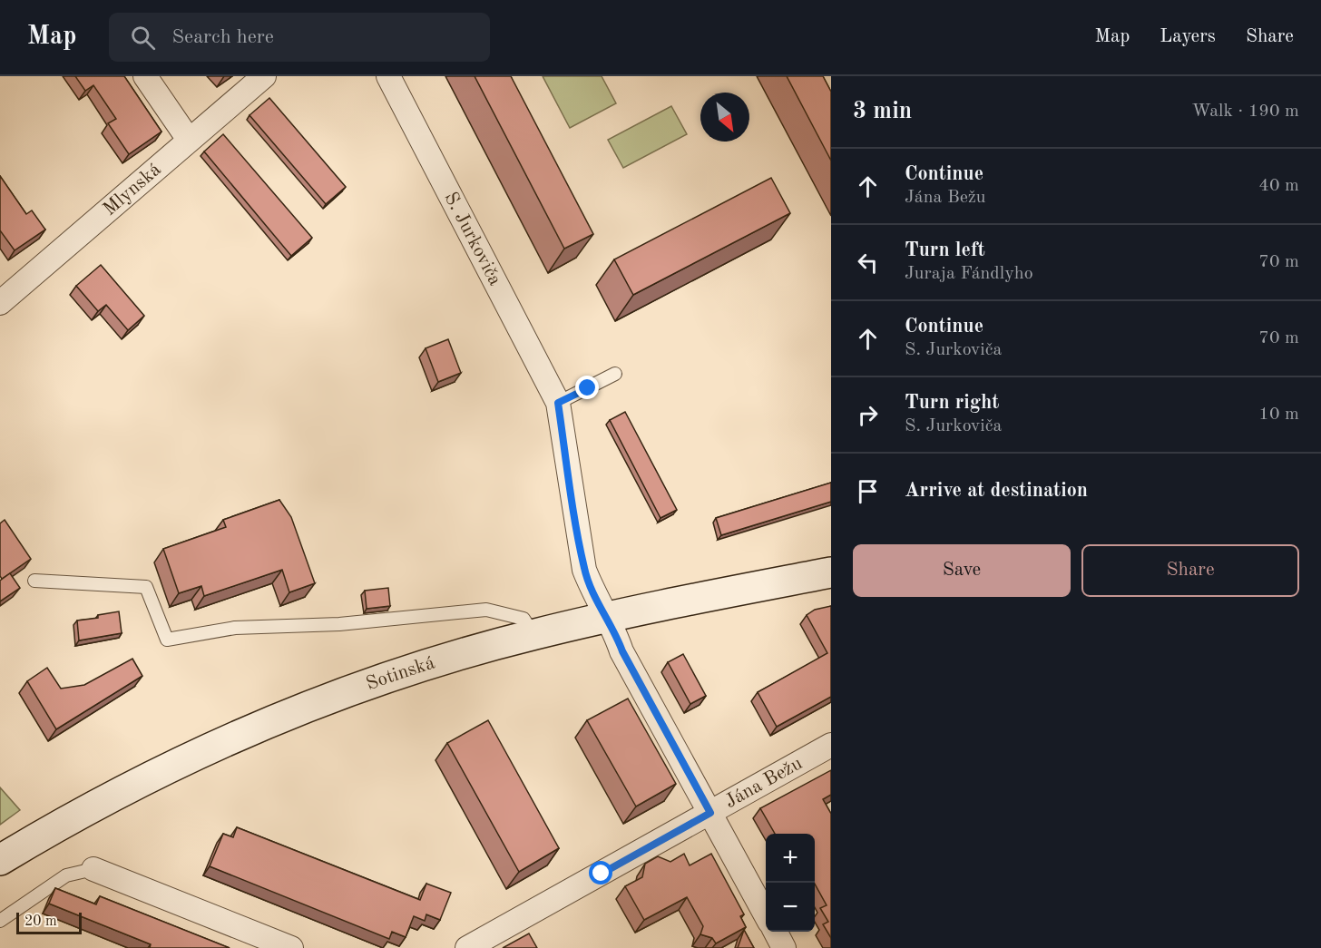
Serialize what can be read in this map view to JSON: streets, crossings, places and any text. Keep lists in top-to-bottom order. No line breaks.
{"streets":{"main road":["Sotinská"],"street":["Mlynská","S. Jurkoviča","Jána Bežu"]},"crossings":[["S. Jurkoviča","Sotinská"],["S. Jurkoviča","Jána Bežu"]],"scale_bar":"20 m","north":"bottom right","page":{"header":"Map","search":"Search here","nav":["Map","Layers","Share"],"heading":["3 min","Walk · 190 m"],"list":[["Continue","Jána Bežu","40 m"],["Turn left","Juraja Fándlyho","70 m"],["Continue","S. Jurkoviča","70 m"],["Turn right","S. Jurkoviča","10 m"],"Arrive at destination"],"buttons":["Save","Share"],"map_buttons":["+","−"],"scale":"20 m"}}
